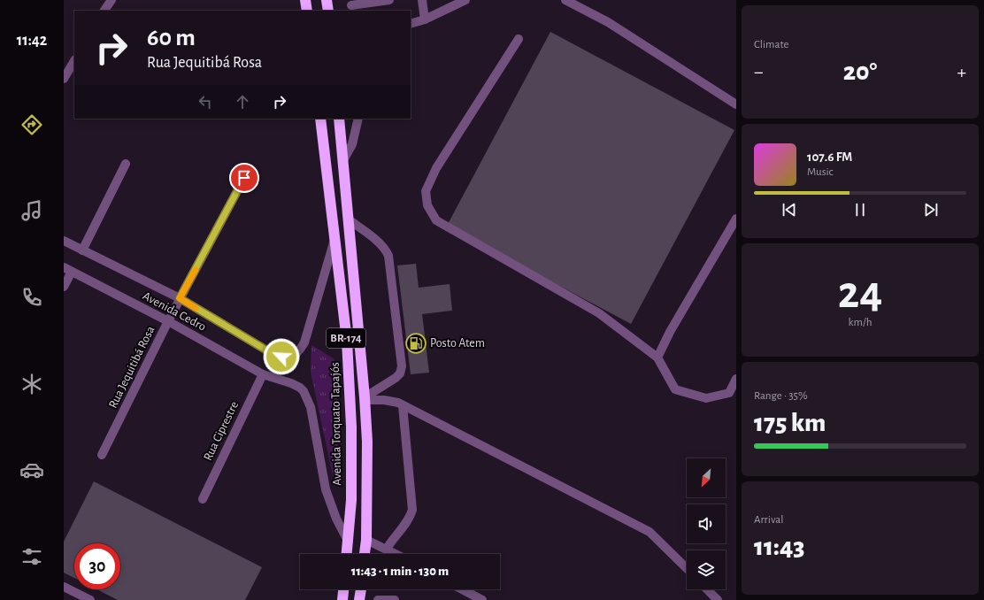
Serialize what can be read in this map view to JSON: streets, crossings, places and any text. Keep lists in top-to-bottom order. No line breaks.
{"streets":{"highway":["BR-174","Avenida Torquato Tapajós"],"street":["Avenida Cedro","Rua Jequitibá Rosa","Rua Ciprestre"]},"crossings":[["Avenida Cedro","Rua Jequitibá Rosa"],["Avenida Cedro","Avenida Torquato Tapajós"],["Avenida Cedro","Rua Ciprestre"]],"places":{"fuel station":["Posto Atem"]},"north":"bottom left","page":{"tabs":"11:42","tile":["Climate",["24","km/h"],["Range · 35%","175 km"],["Arrival","11:43"]],"turn":["60 m","Rua Jequitibá Rosa"],"heat":["−","20°","+"],"song":["107.6 FM","Music"],"limit":"30","trip":"11:43 · 1 min · 130 m"}}
